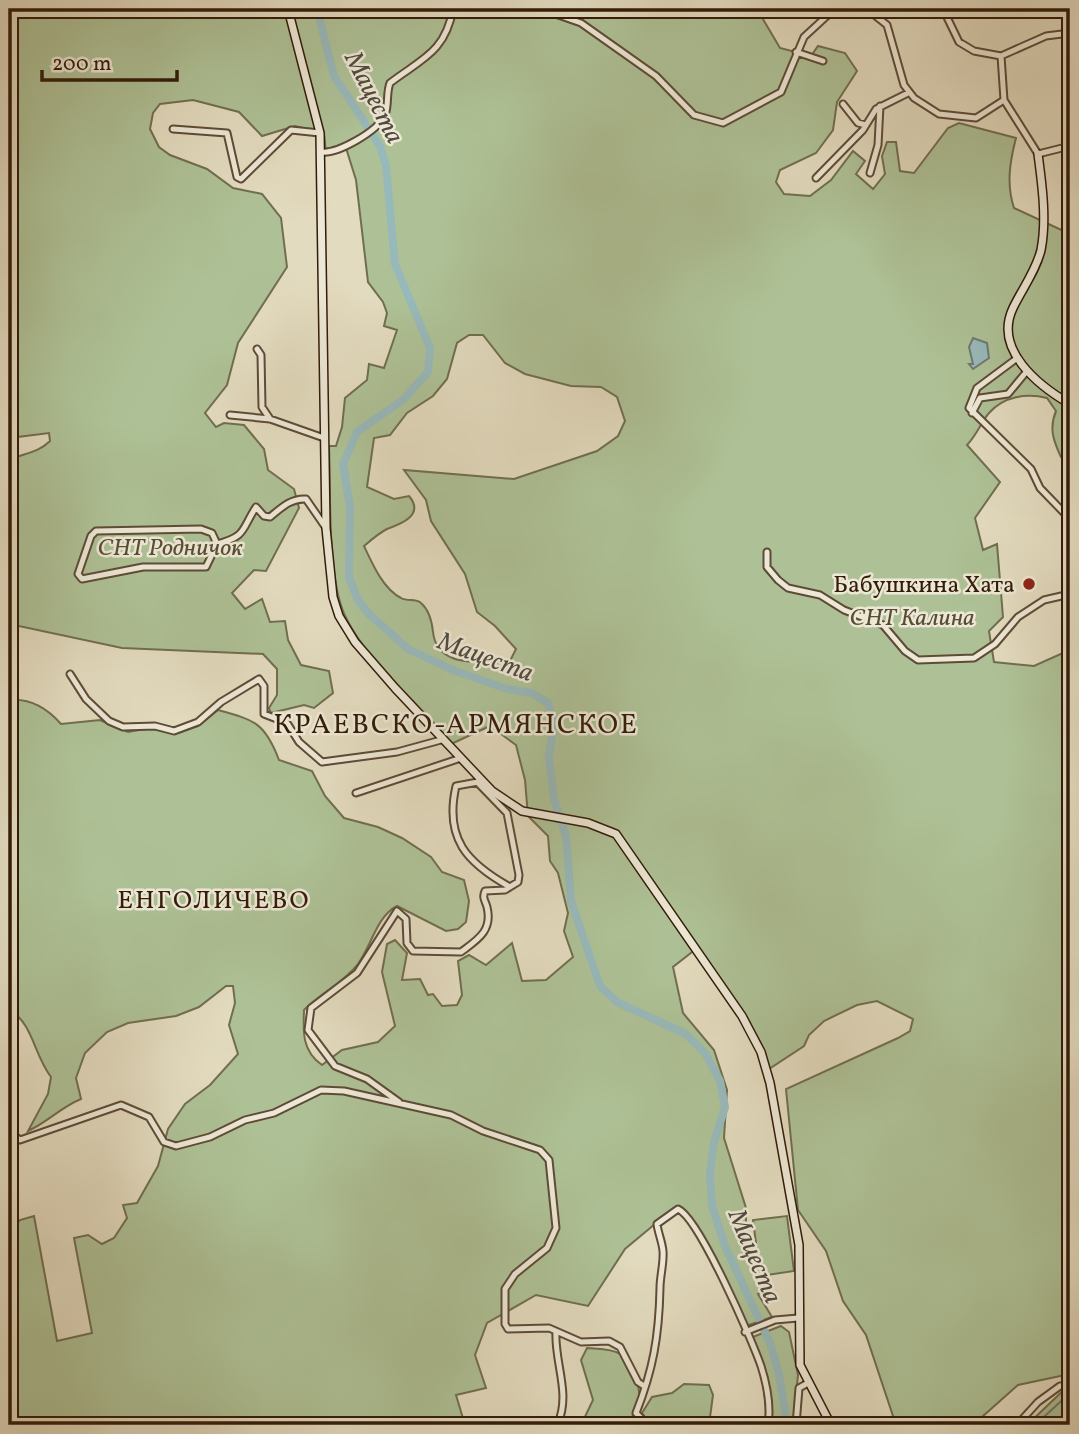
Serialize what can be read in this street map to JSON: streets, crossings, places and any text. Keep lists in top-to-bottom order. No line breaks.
{"districts":["КРАЕВСКО-АРМЯНСКОЕ","ЕНГОЛИЧЕВО"],"water":["Мацеста"],"parks":["СНТ Родничок","СНТ Калина"],"places":["Бабушкина Хата"],"scale_bar":"200 m"}
